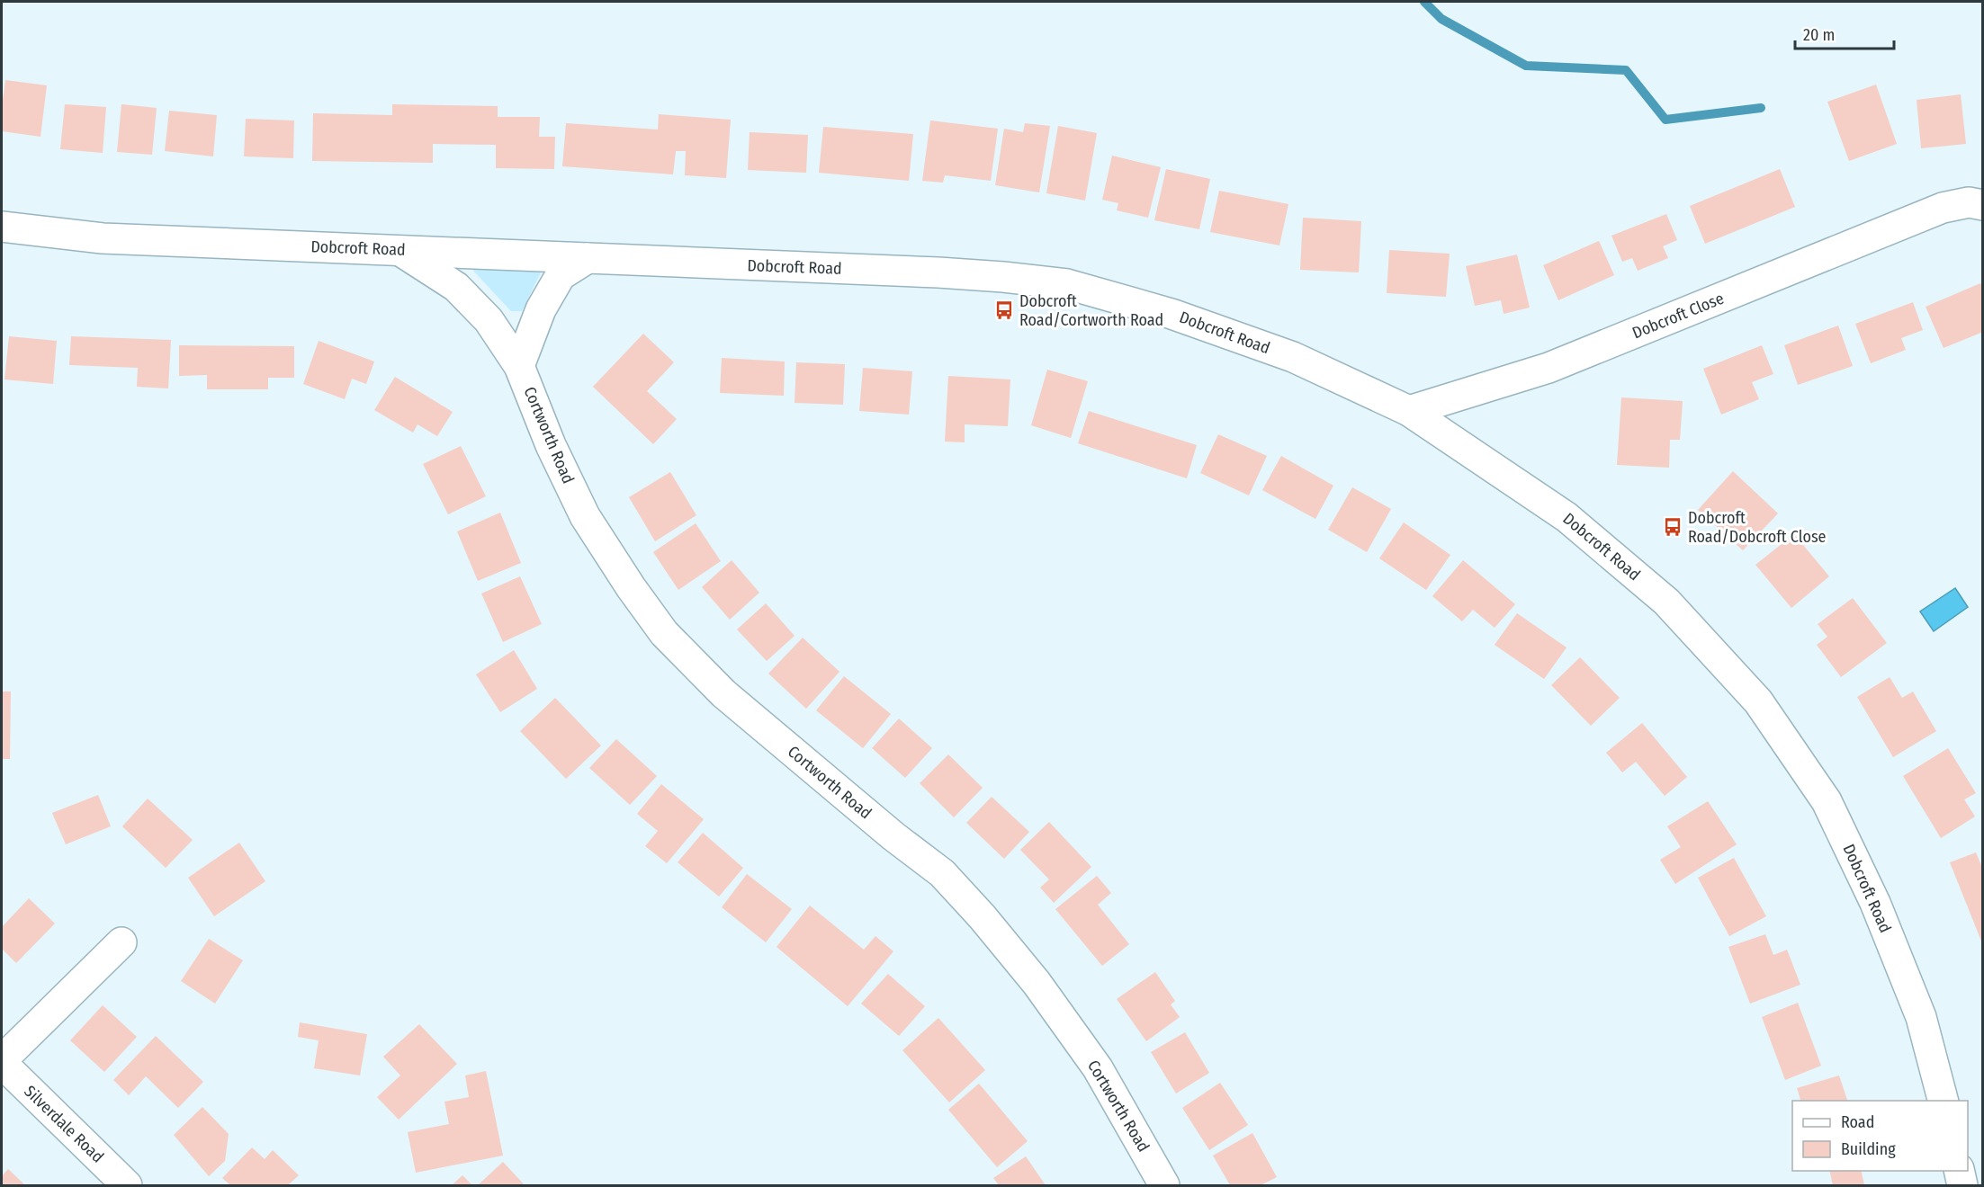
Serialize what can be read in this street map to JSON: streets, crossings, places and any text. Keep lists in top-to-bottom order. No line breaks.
{"streets":{"street":["Dobcroft Road","Dobcroft Close","Cortworth Road","Silverdale Road"]},"crossings":[["Dobcroft Road","Dobcroft Close"],["Dobcroft Road","Cortworth Road"]],"places":{"bus stop":["Dobcroft Road/Cortworth Road","Dobcroft Road/Dobcroft Close"]},"legend":["Road","Building"],"scale_bar":"20 m"}
